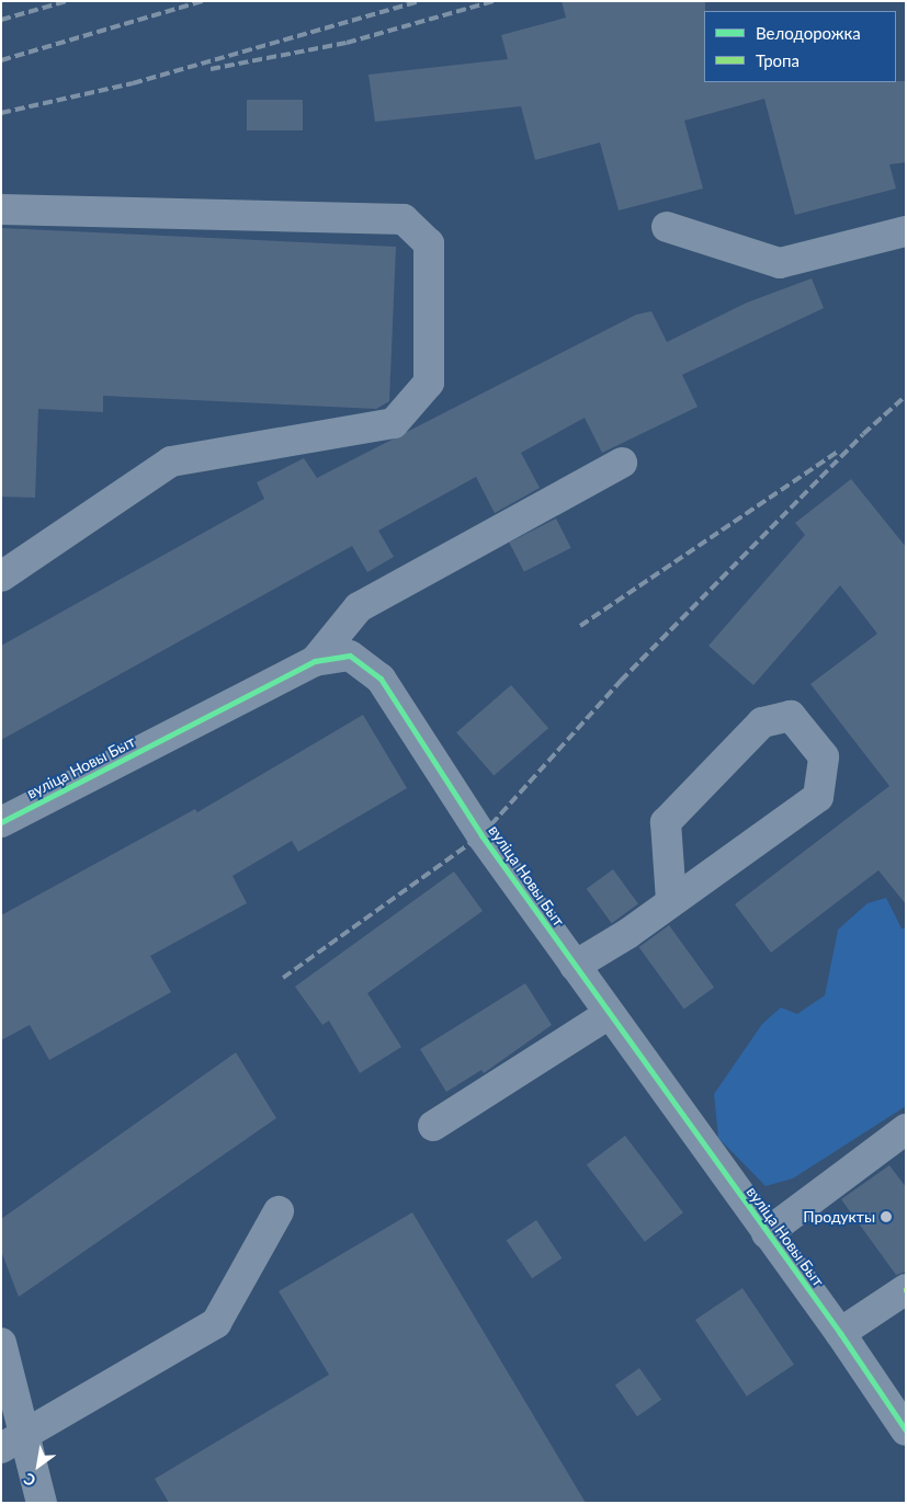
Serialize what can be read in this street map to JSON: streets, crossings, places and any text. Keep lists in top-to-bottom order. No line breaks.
{"streets":{"street":["вуліца Новы Быт"]},"places":["Продукты"],"legend":["Велодорожка","Тропа"],"north":"bottom left"}
